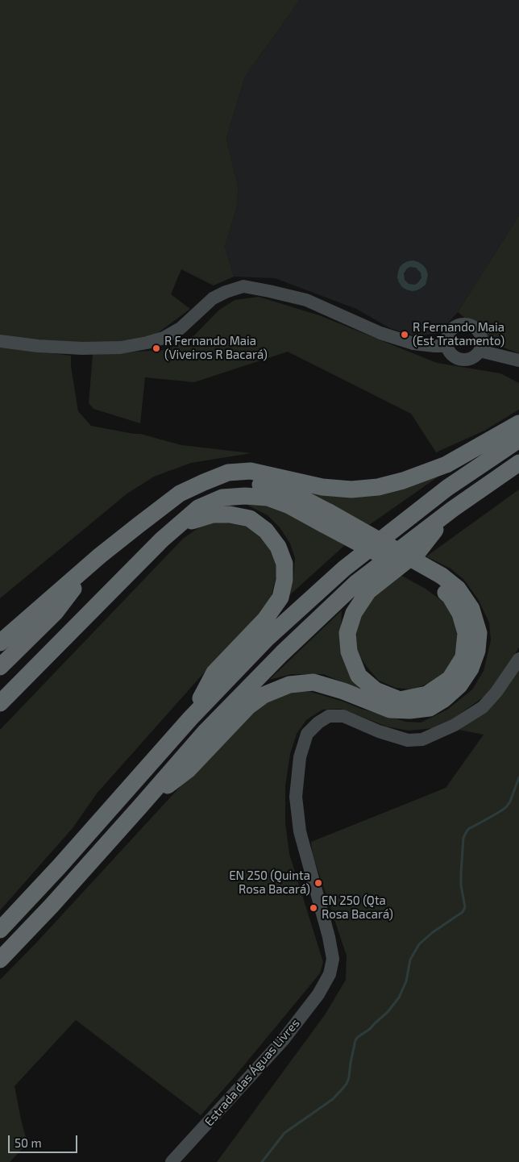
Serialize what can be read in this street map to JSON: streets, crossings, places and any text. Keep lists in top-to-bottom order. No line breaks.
{"streets":{"main road":["Estrada das Águas Livres"]},"places":["R Fernando Maia (Est Tratamento)","R Fernando Maia (Viveiros R Bacará)","EN 250 (Quinta Rosa Bacará)","EN 250 (Qta Rosa Bacará)"],"scale_bar":"50 m"}
